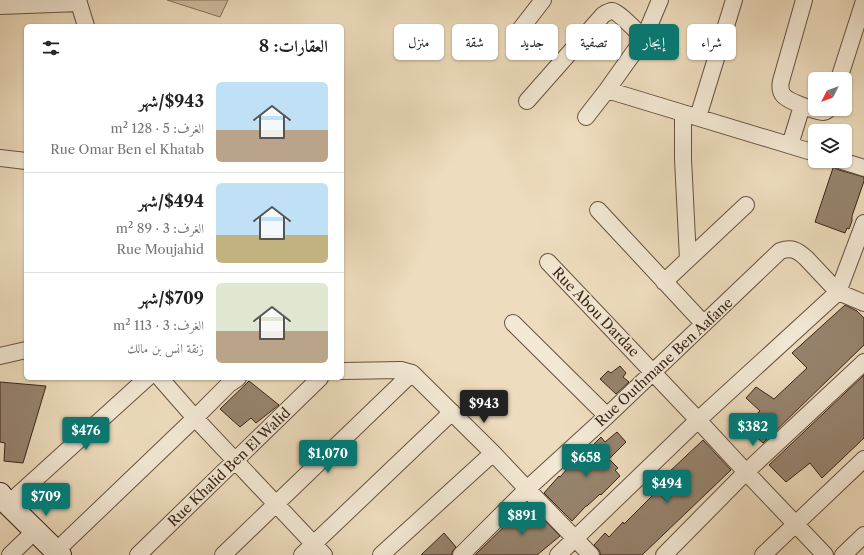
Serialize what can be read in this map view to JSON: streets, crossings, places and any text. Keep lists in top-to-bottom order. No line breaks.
{"streets":{"street":["Rue Abou Dardae","Rue Outhmane Ben Aafane","Rue Khalid Ben El Walid"]},"crossings":[["Rue Abou Dardae","Rue Outhmane Ben Aafane"]],"north":"bottom left","page":{"chip":["شراء","إيجار","تصفية","جديد","شقة","منزل"],"heading":"العقارات: 8","list":[{"name":"$943/شهر","note":"الغرف: 5 · 128 m² · Rue Omar Ben el Khatab"},{"name":"$494/شهر","note":"الغرف: 3 · 89 m² · Rue Moujahid"},{"name":"$709/شهر","note":"الغرف: 3 · 113 m² · زنقة انس بن مالك"}],"price":["$943","$382","$476","$1,070","$658","$494","$709","$891"]}}
